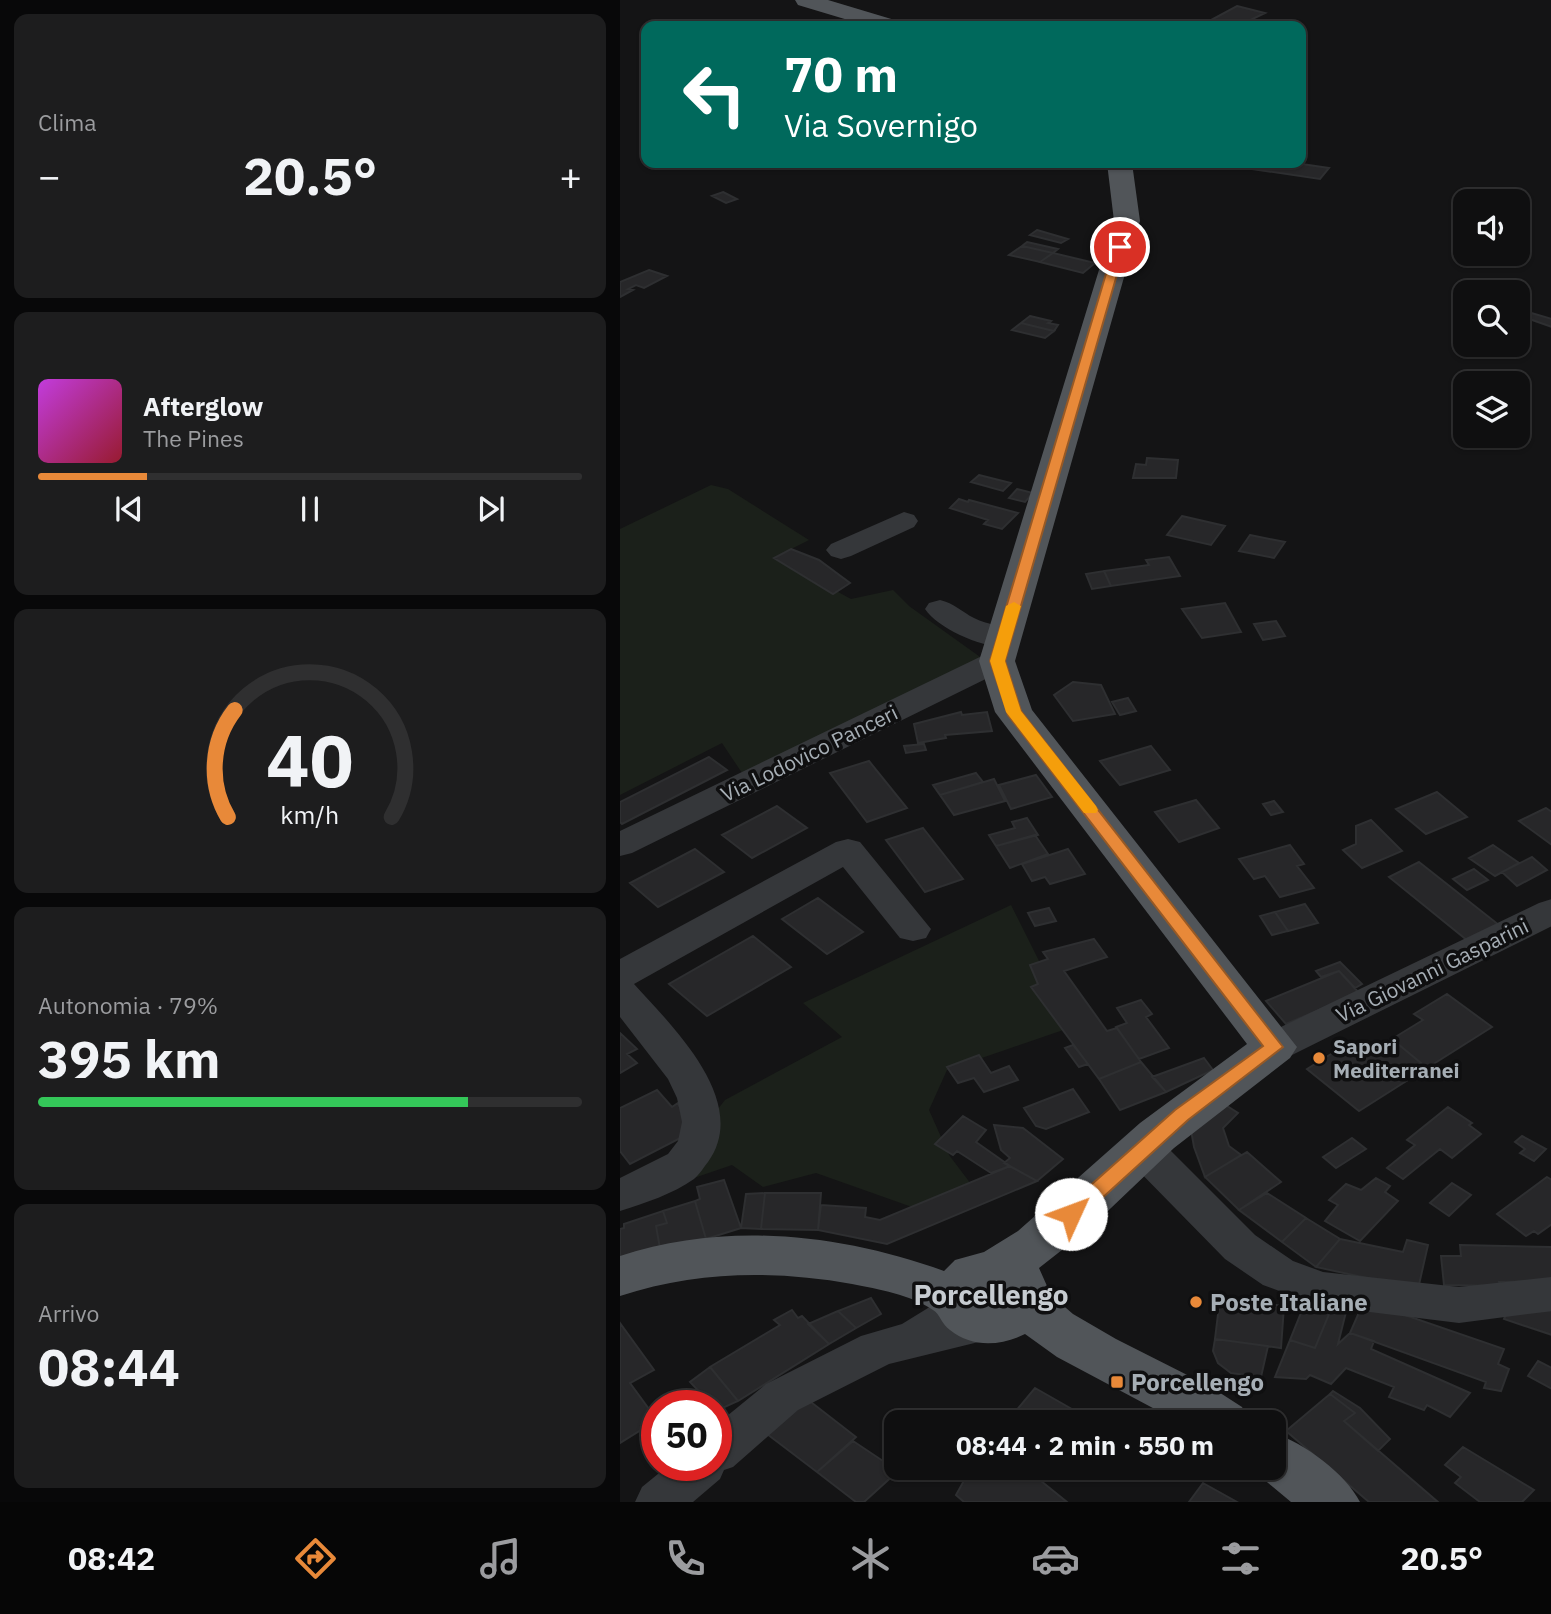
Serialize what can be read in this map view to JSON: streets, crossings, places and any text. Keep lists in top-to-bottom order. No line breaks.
{"streets":{"street":["Via Lodovico Panceri","Via Giovanni Gasparini"]},"districts":["Porcellengo"],"places":{"other":["Sapori Mediterranei","Poste Italiane"],"transit":["Porcellengo"]},"page":{"tile":["Clima",["Autonomia · 79%","395 km"],["Arrivo","08:44"]],"turn":["70 m","Via Sovernigo"],"heat":["−","20.5°","+"],"song":["Afterglow","The Pines"],"limit":"50","trip":"08:44 · 2 min · 550 m","tabs":["08:42","20.5°"],"gauge":["40","km/h"]}}
